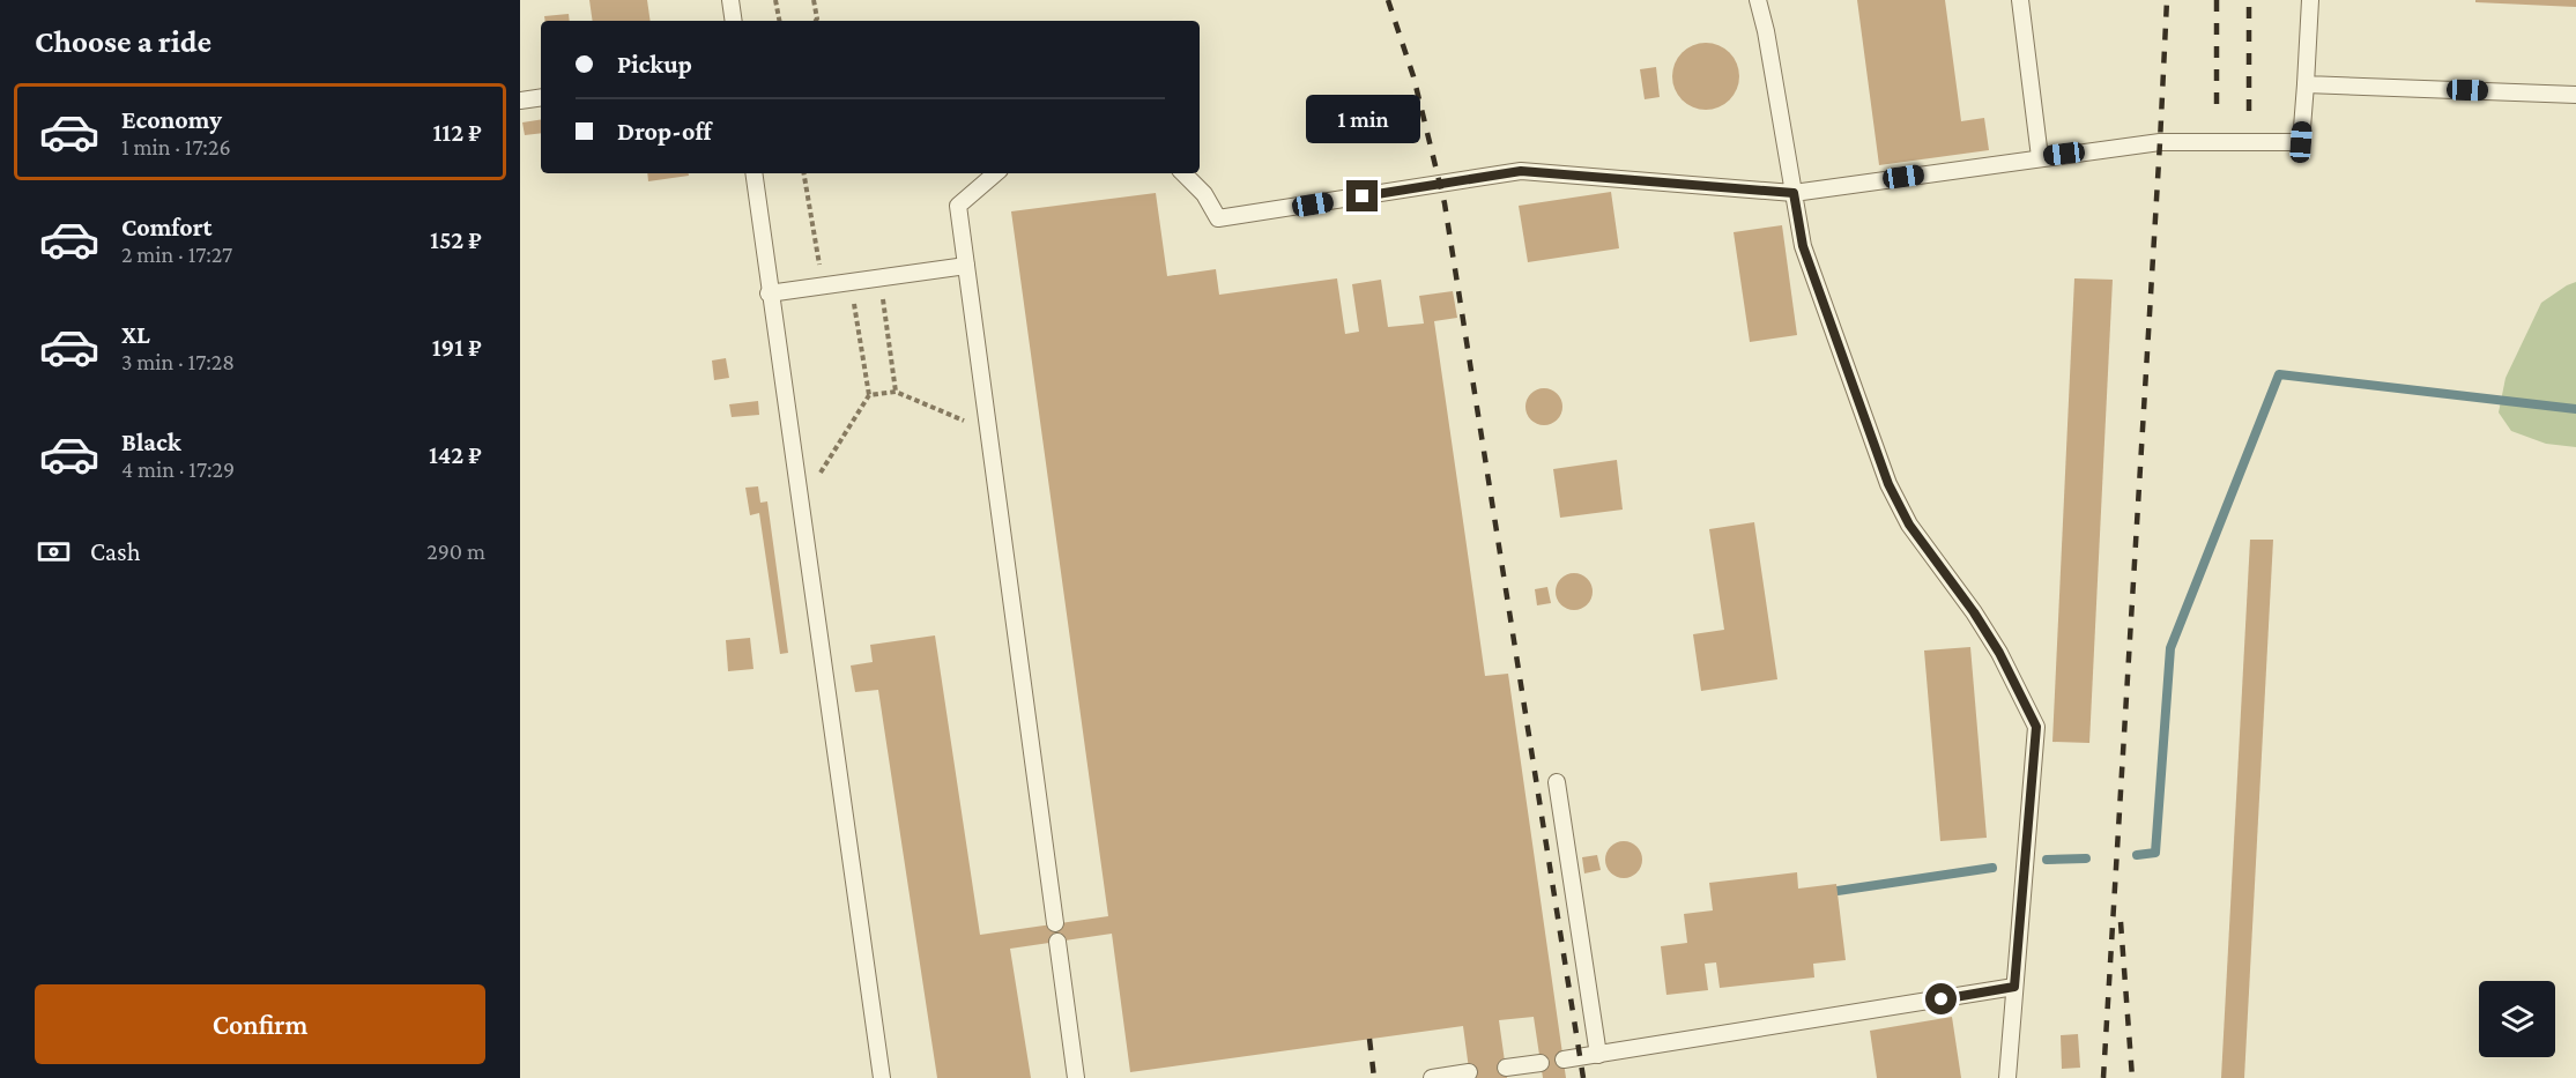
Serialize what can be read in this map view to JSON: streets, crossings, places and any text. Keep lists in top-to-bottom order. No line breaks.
{"page":{"heading":"Choose a ride","banner":["Pickup","Drop-off"],"list":[{"name":"Economy","note":"1 min · 17:26","value":"112 ₽"},{"name":"Comfort","note":"2 min · 17:27","value":"152 ₽"},{"name":"XL","note":"3 min · 17:28","value":"191 ₽"},{"name":"Black","note":"4 min · 17:29","value":"142 ₽"}],"bubble":"1 min","pay":["Cash","290 m"],"buttons":"Confirm"}}
